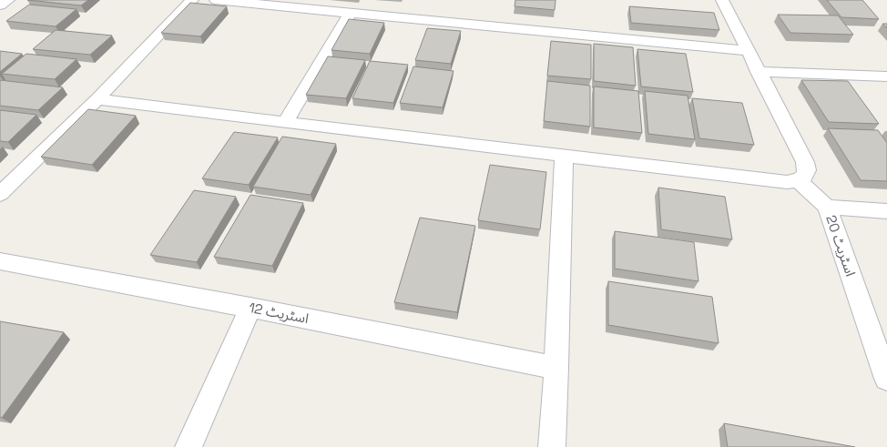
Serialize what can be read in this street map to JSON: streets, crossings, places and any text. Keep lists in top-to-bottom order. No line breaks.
{"streets":{"street":["اسٹریٹ 20","اسٹریٹ 12"]}}
